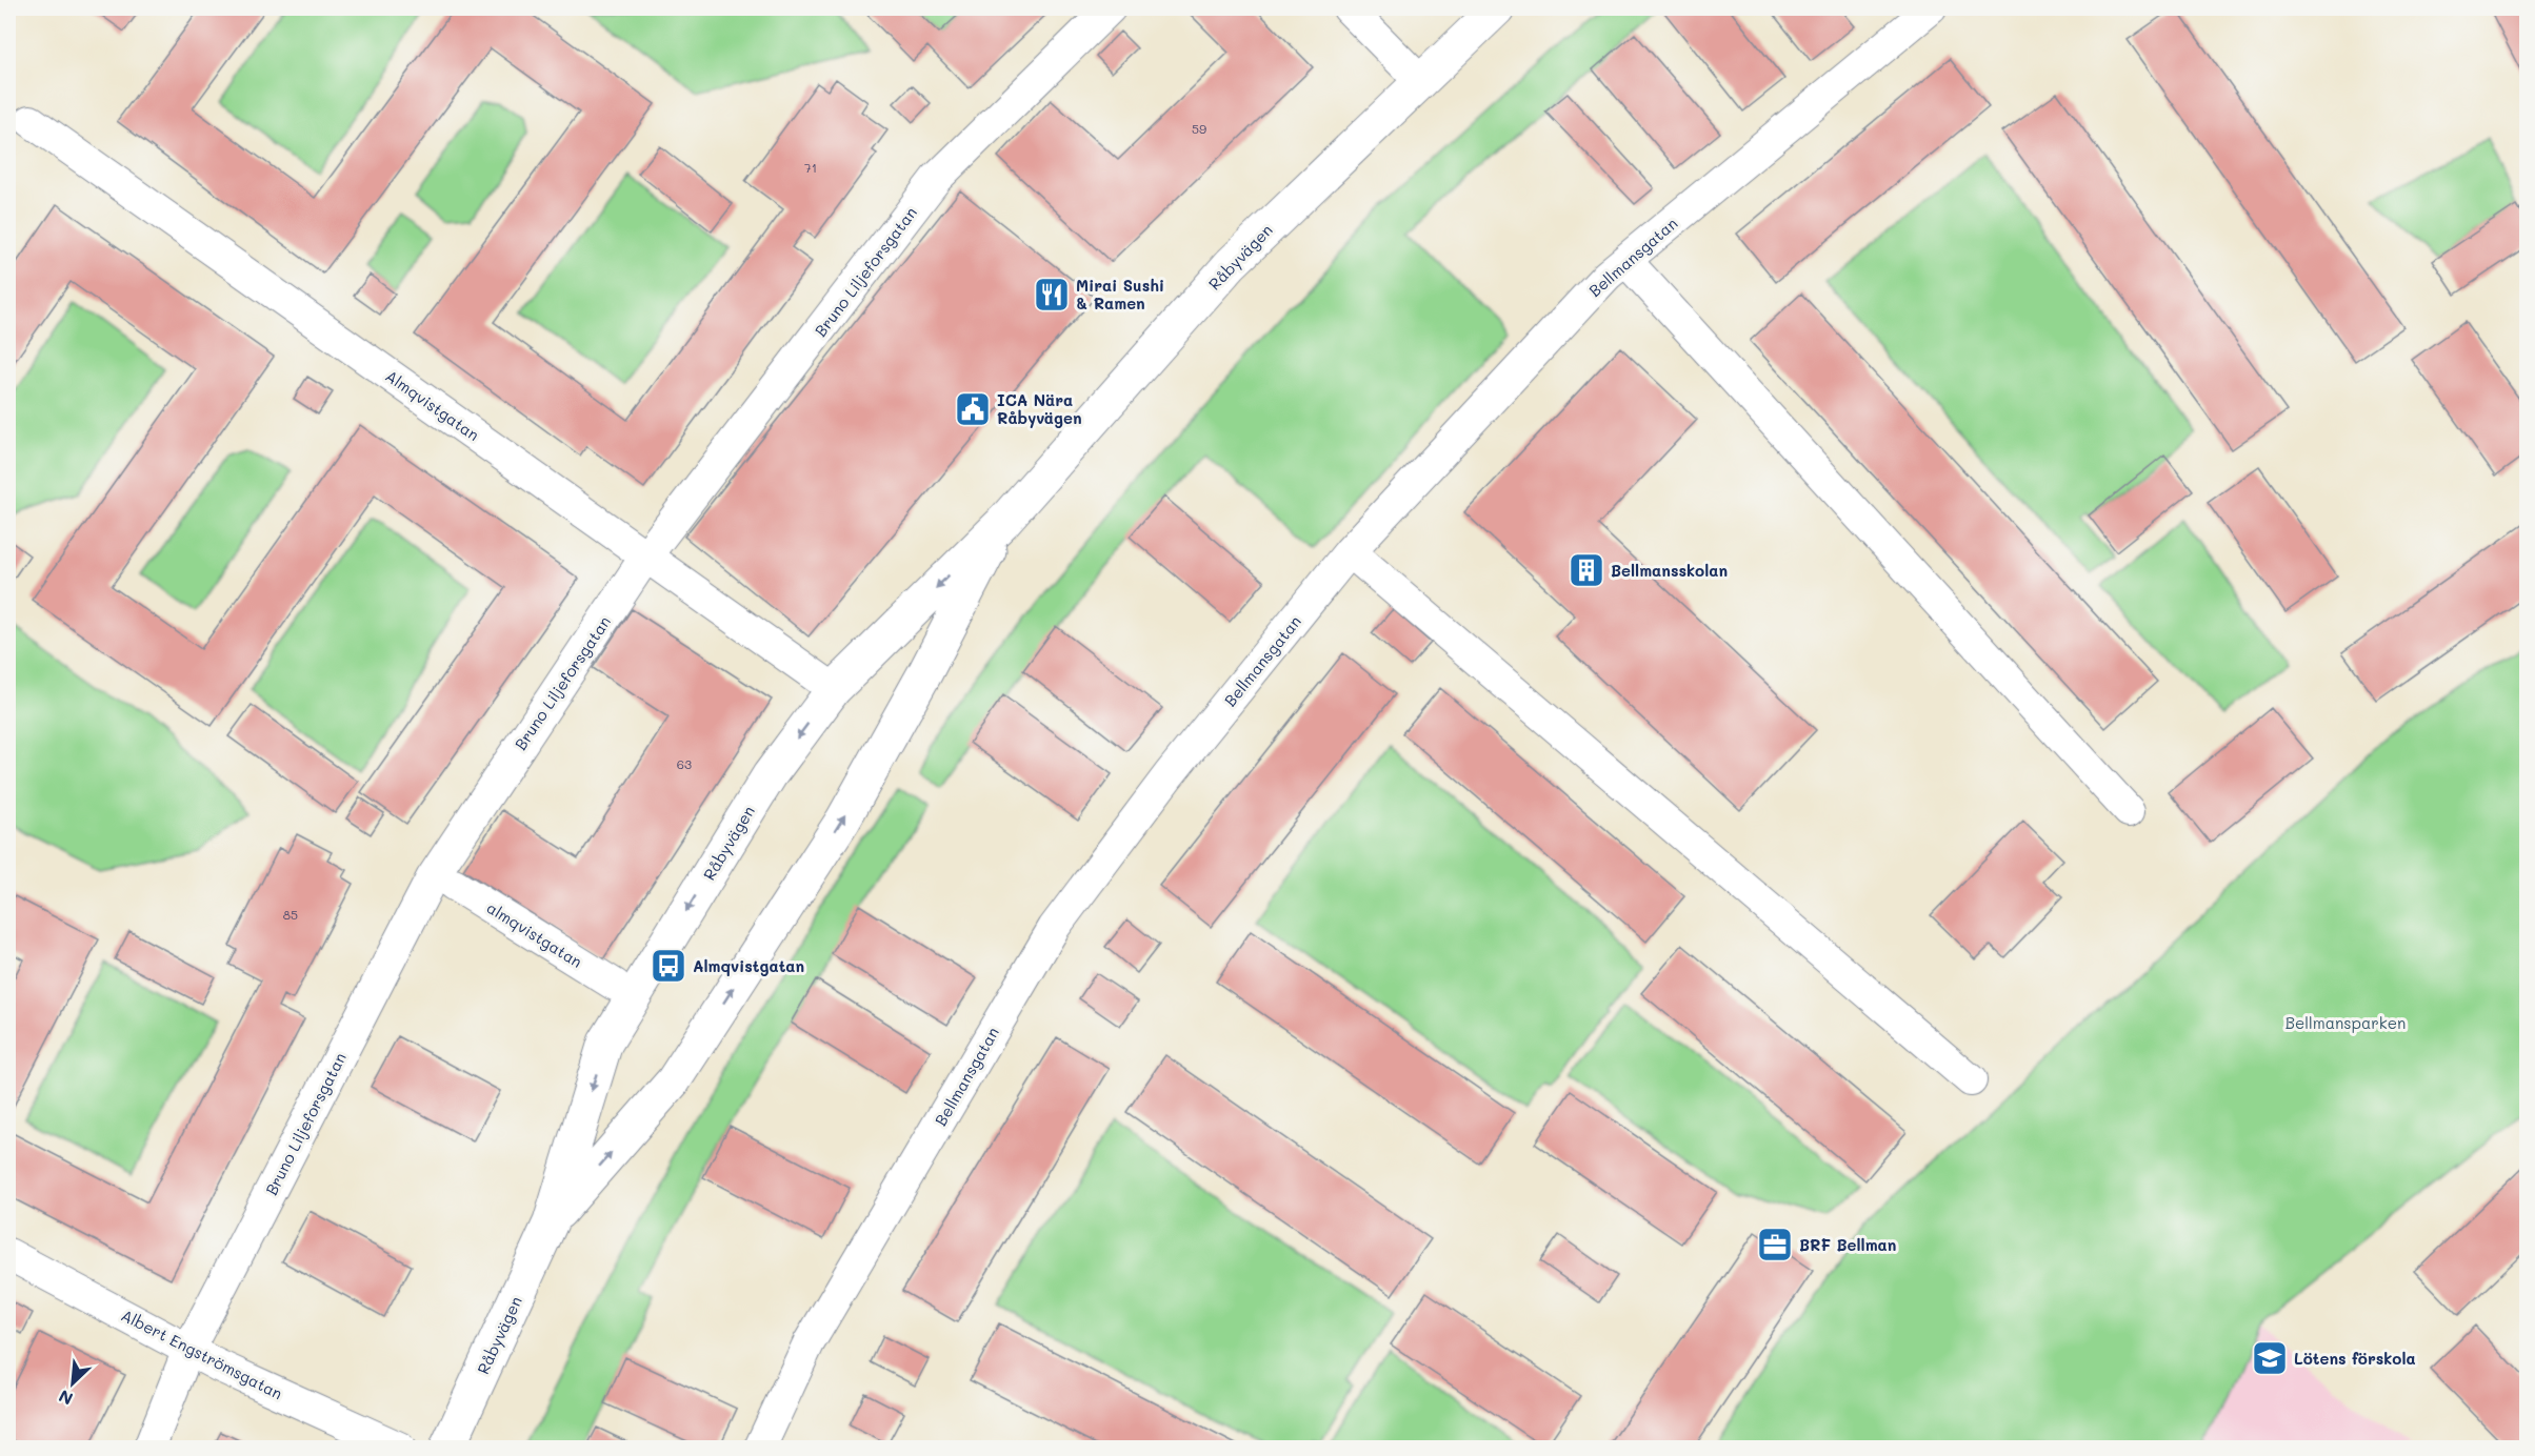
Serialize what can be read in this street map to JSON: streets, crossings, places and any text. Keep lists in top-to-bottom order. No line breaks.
{"streets":{"main road":["Råbyvägen"],"street":["Bellmansgatan","Bruno Liljeforsgatan","Almqvistgatan","almqvistgatan","Albert Engströmsgatan"]},"crossings":[["Råbyvägen","Almqvistgatan"],["Bruno Liljeforsgatan","Almqvistgatan"],["Bruno Liljeforsgatan","Albert Engströmsgatan"]],"parks":["Bellmansparken"],"places":{"restaurant":["Mirai Sushi & Ramen"],"public building":["ICA Nära Råbyvägen"],"building":["Bellmansskolan"],"bus stop":["Almqvistgatan"],"office":["BRF Bellman"],"school or university":["Lötens förskola"]},"house_numbers":["59","71","63","85"],"north":"bottom left"}
